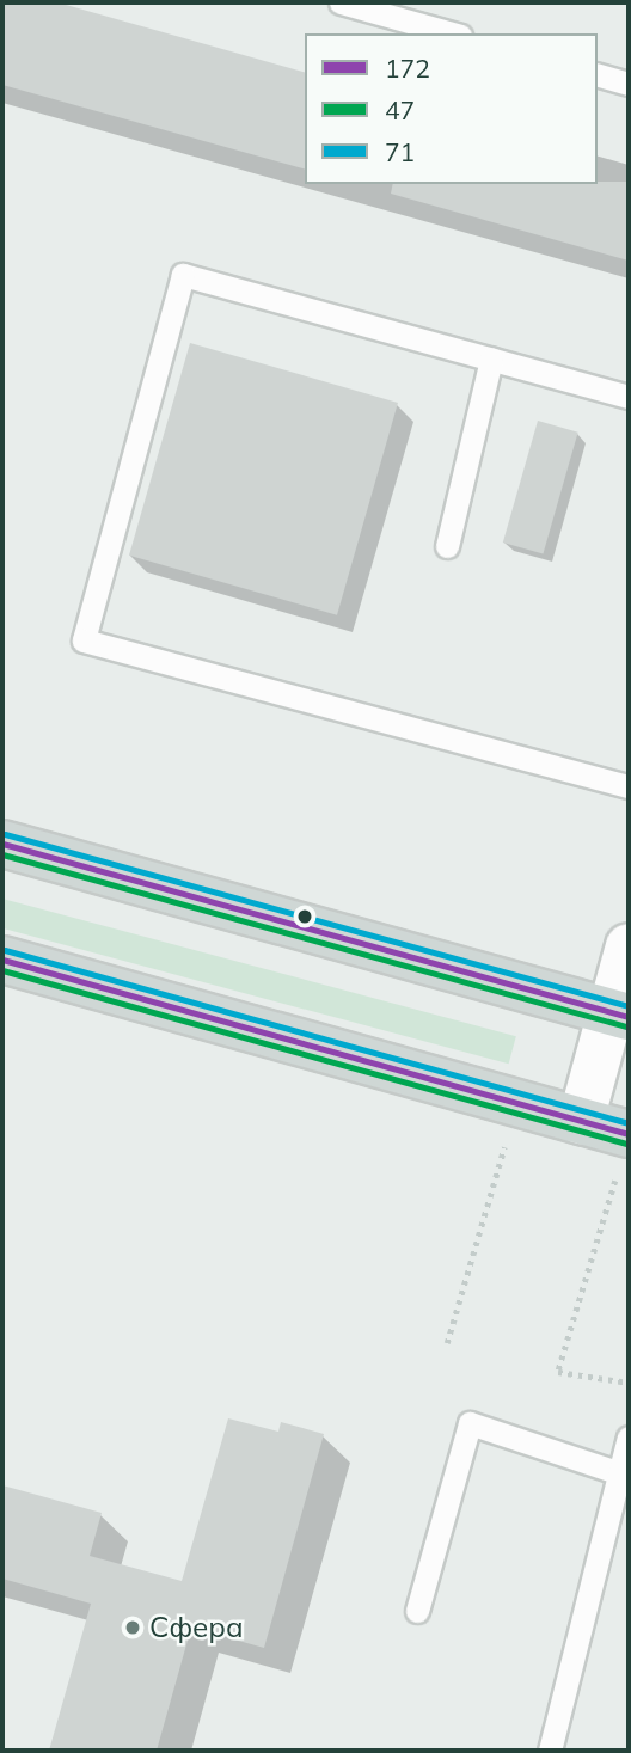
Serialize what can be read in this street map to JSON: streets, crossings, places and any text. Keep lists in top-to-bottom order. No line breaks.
{"places":["Сфера"],"lines":["transit line 71","transit line 172","transit line 47"],"legend":["172","47","71"]}
